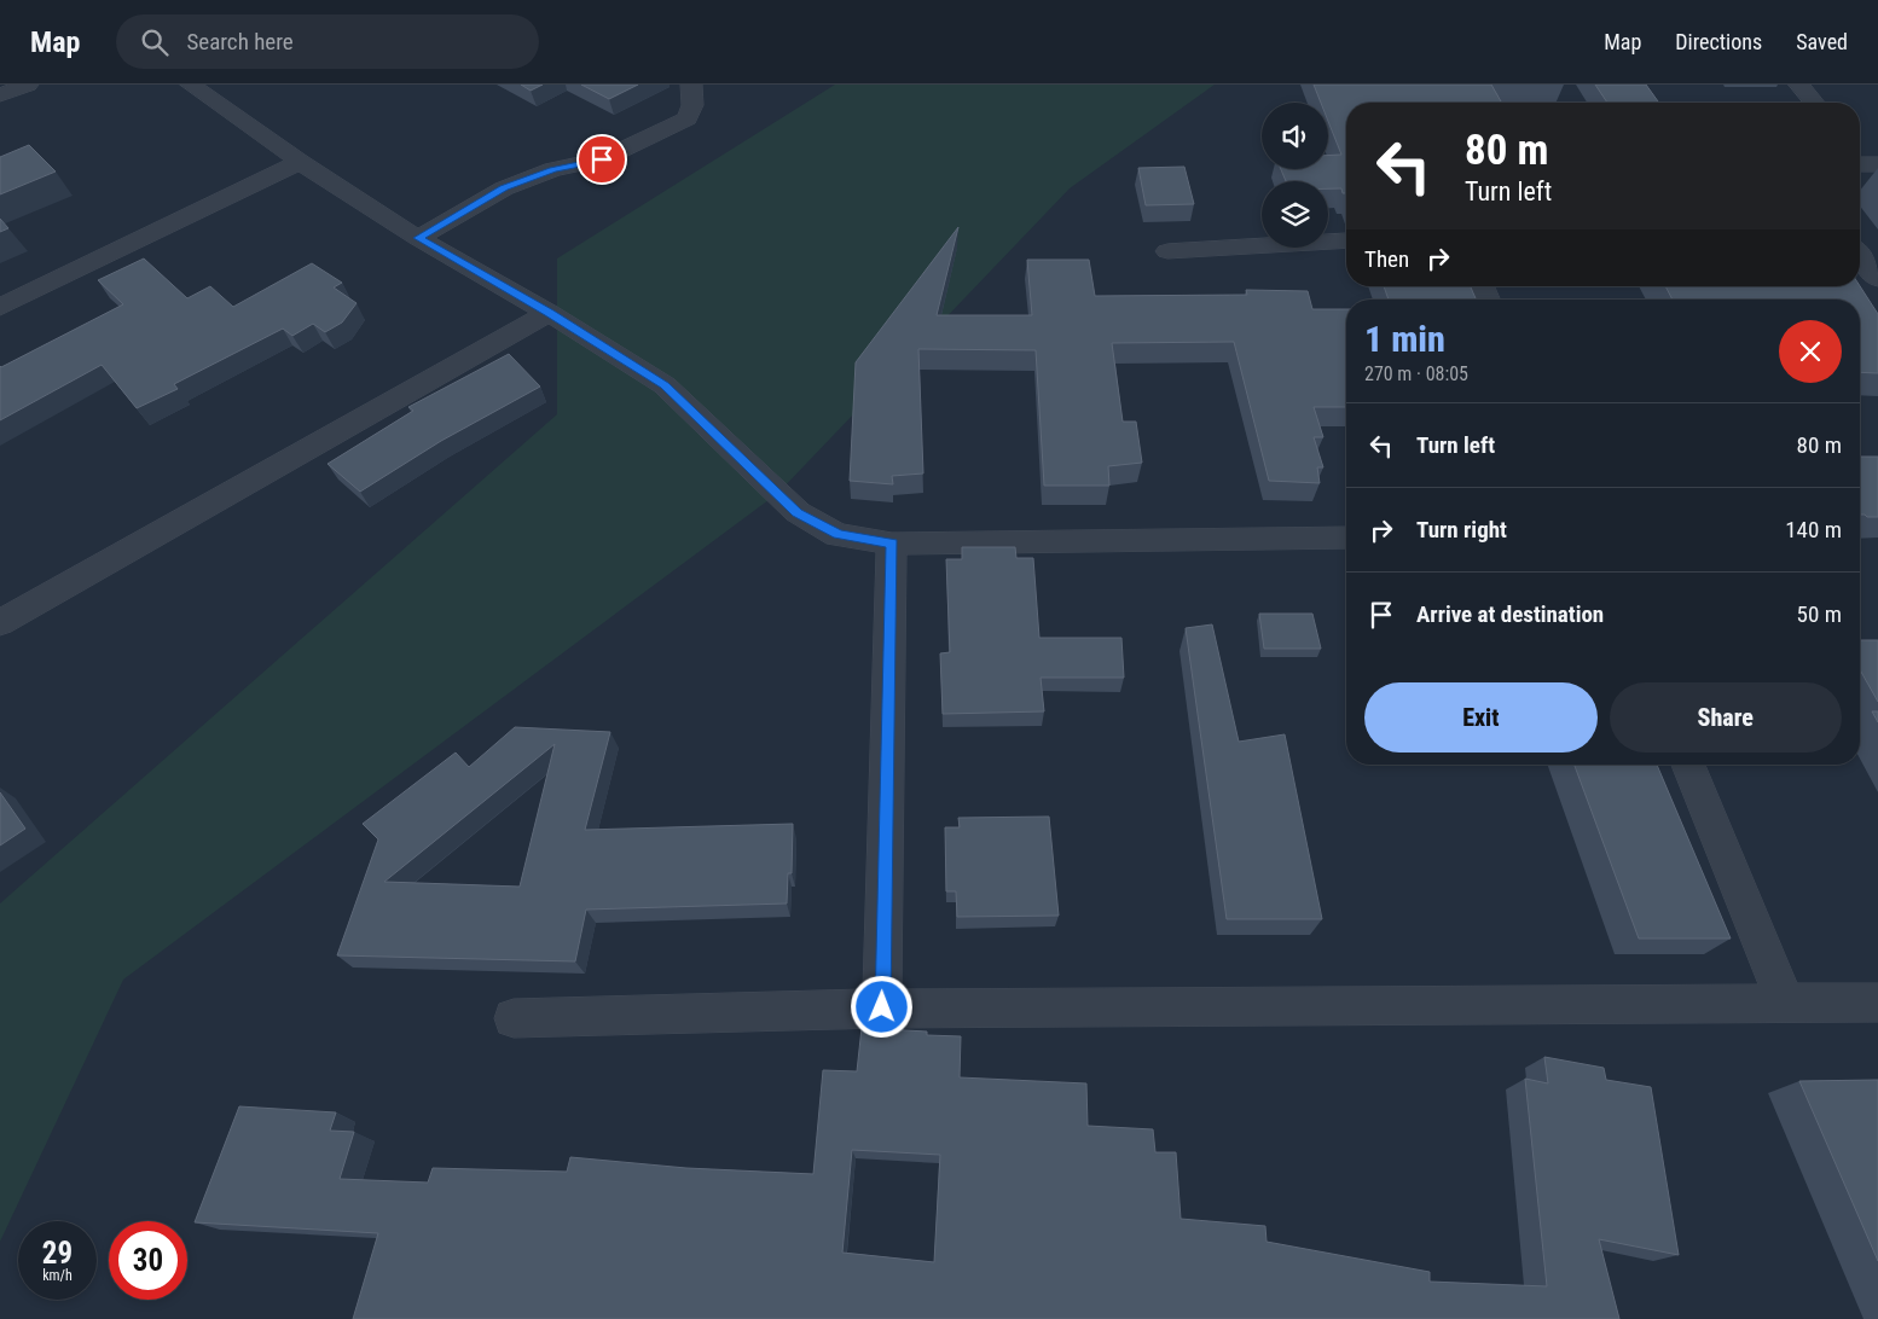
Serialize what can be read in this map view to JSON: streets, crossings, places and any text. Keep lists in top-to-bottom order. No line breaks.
{"page":{"header":"Map","search":"Search here","nav":["Map","Directions","Saved"],"turn":["80 m","Turn left"],"then":"Then","heading":["1 min","270 m · 08:05"],"list":[{"name":"Turn left","value":"80 m"},{"name":"Turn right","value":"140 m"},{"name":"Arrive at destination","value":"50 m"}],"buttons":["Exit","Share"],"speed":"29 km/h","limit":"30"}}
